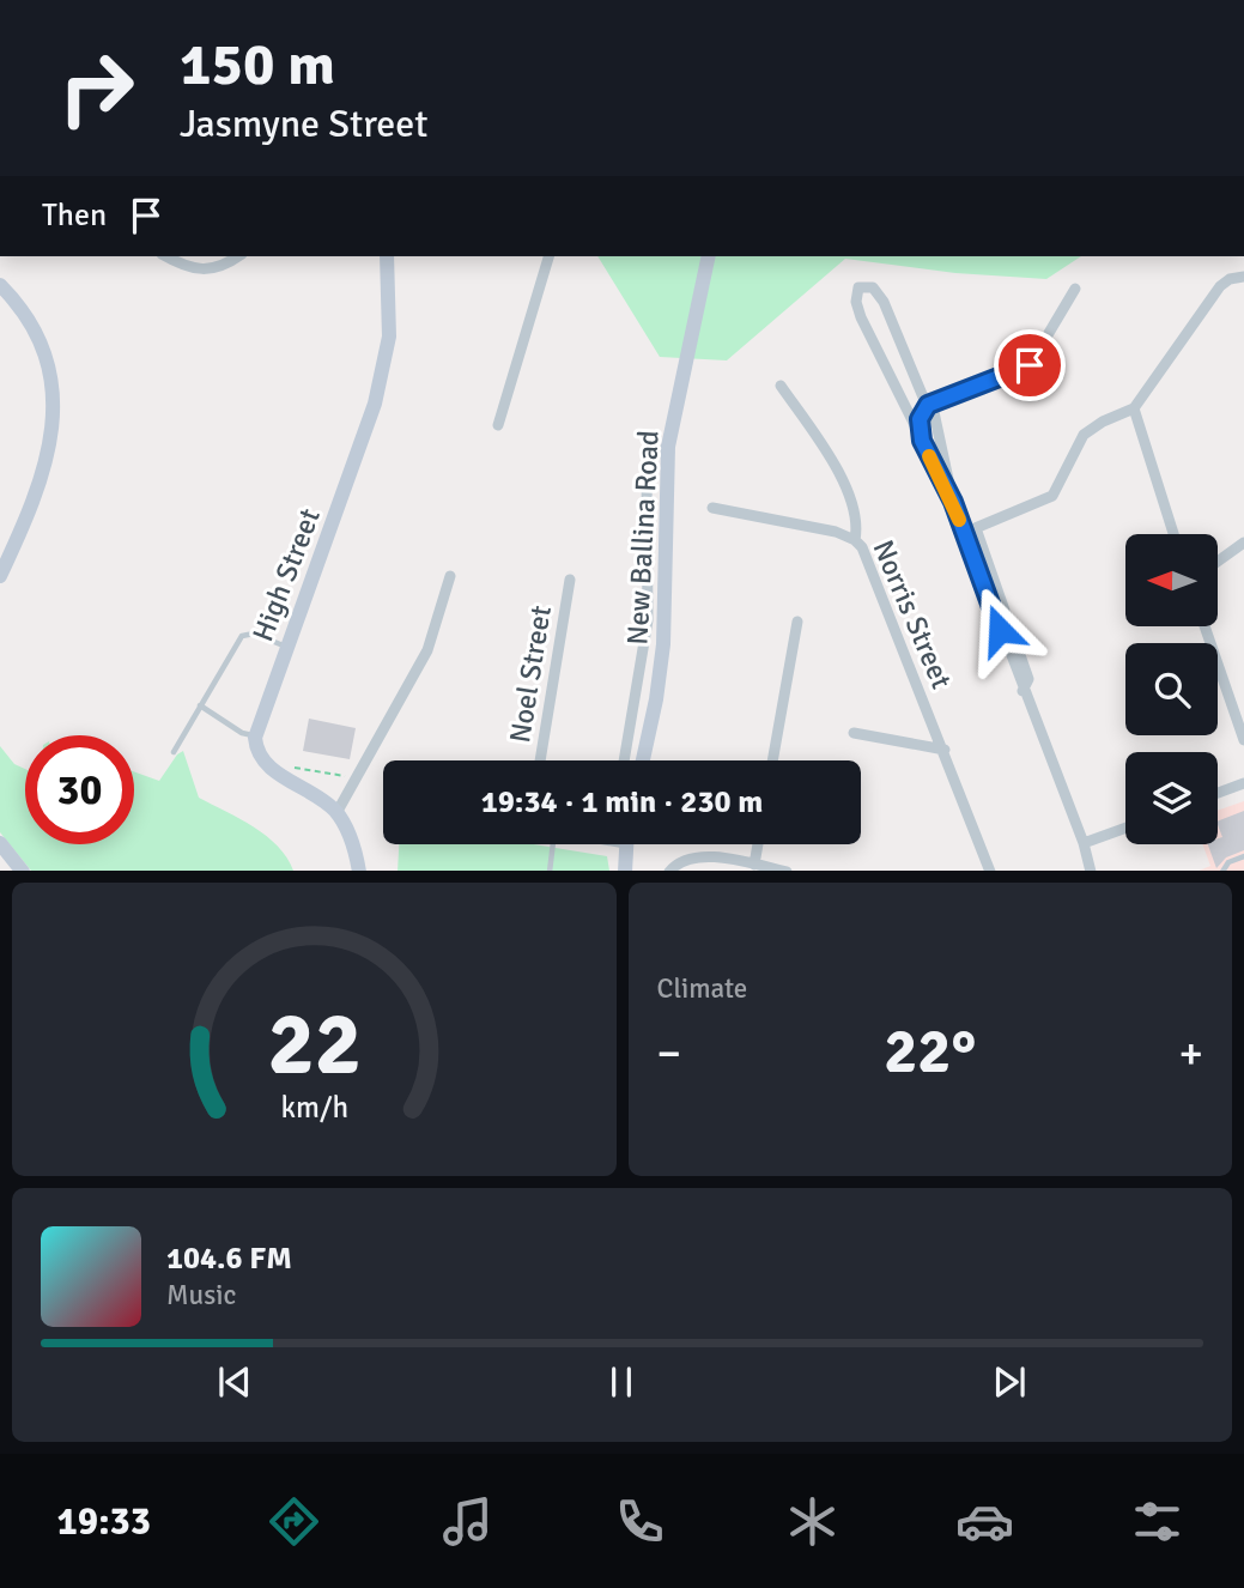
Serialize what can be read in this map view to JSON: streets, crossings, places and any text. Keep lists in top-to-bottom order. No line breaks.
{"streets":{"street":["New Ballina Road","High Street","Norris Street","Noel Street"]},"north":"left","page":{"turn":["150 m","Jasmyne Street"],"then":"Then","limit":"30","trip":"19:34 · 1 min · 230 m","tile":"Climate","heat":["−","22°","+"],"song":["104.6 FM","Music"],"tabs":"19:33","gauge":["22","km/h"]}}
